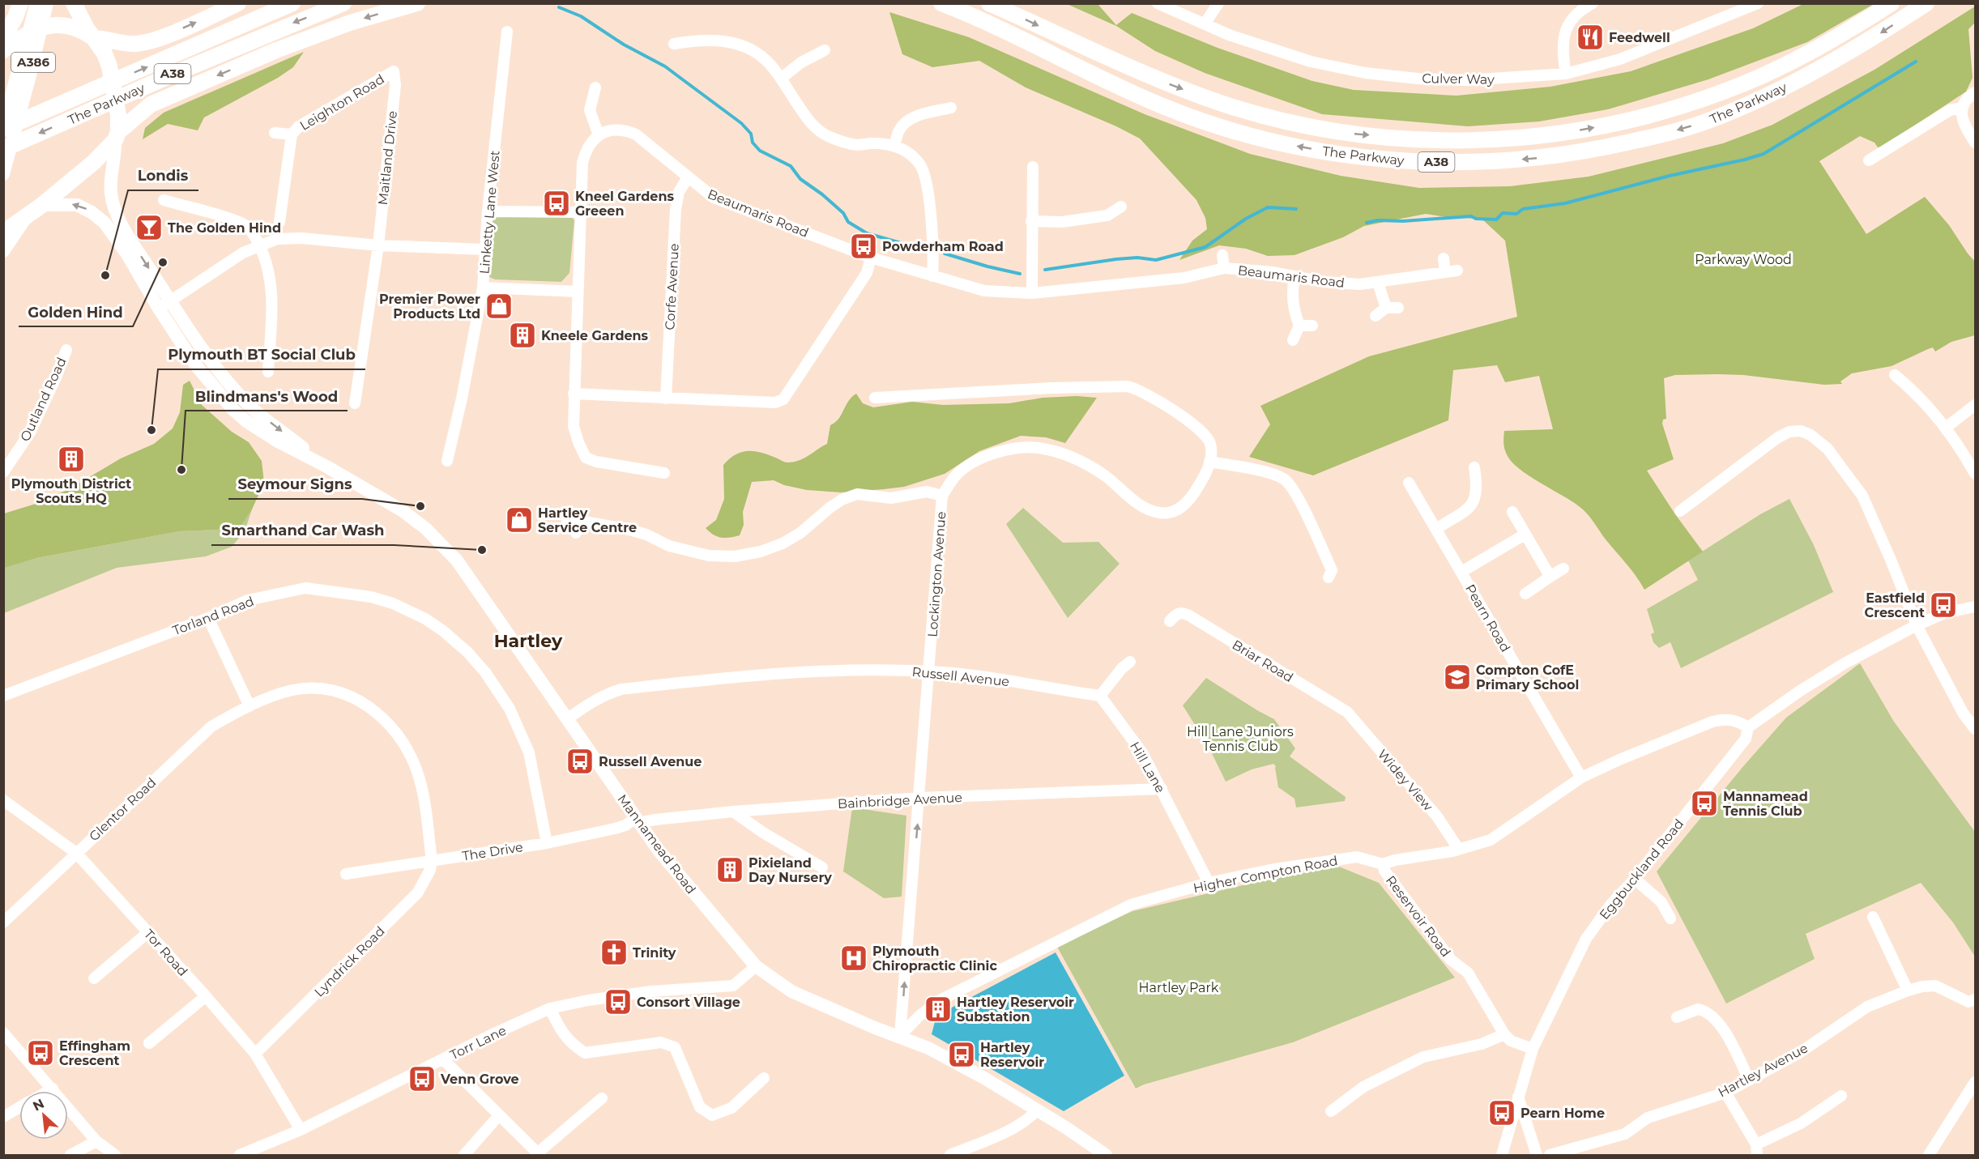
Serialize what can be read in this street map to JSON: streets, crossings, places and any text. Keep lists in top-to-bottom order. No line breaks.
{"streets":{"highway":["A38","The Parkway"],"main road":["A386","Mannamead Road"],"street":["Culver Way","Leighton Road","Maitland Drive","Linketty Lane West","Beaumaris Road","Corfe Avenue","Outland Road","Lockington Avenue","Torland Road","Pearn Road","Briar Road","Russell Avenue","Hill Lane","Widey View","Bainbridge Avenue","Glentor Road","The Drive","Eggbuckland Road","Higher Compton Road","Reservoir Road","Tor Road","Lyndrick Road","Torr Lane","Hartley Avenue"]},"crossings":[["A386","The Parkway"],["A38","Mannamead Road"],["Leighton Road","Maitland Drive"],["Beaumaris Road","Corfe Avenue"],["Lockington Avenue","Russell Avenue"],["Lockington Avenue","Bainbridge Avenue"],["Lockington Avenue","Mannamead Road"],["Lockington Avenue","Higher Compton Road"],["Torland Road","The Drive"],["Pearn Road","Higher Compton Road"],["Briar Road","Widey View"],["Russell Avenue","Hill Lane"],["Russell Avenue","Mannamead Road"],["Hill Lane","Bainbridge Avenue"],["Hill Lane","Higher Compton Road"],["Widey View","Higher Compton Road"],["Bainbridge Avenue","Mannamead Road"],["Bainbridge Avenue","The Drive"],["Glentor Road","The Drive"],["Glentor Road","Tor Road"],["Glentor Road","Lyndrick Road"],["Mannamead Road","The Drive"],["Mannamead Road","Higher Compton Road"],["Mannamead Road","Torr Lane"],["The Drive","Lyndrick Road"],["Eggbuckland Road","Higher Compton Road"],["Eggbuckland Road","Reservoir Road"],["Higher Compton Road","Reservoir Road"],["Tor Road","Lyndrick Road"],["Tor Road","Torr Lane"]],"districts":["Hartley"],"parks":["Parkway Wood","Hill Lane Juniors Tennis Club","Hartley Park"],"places":{"restaurant":["Feedwell"],"bus stop":["Kneel Gardens Greeen","Powderham Road","Eastfield Crescent","Russell Avenue","Mannamead Tennis Club","Consort Village","Effingham Crescent","Hartley Reservoir","Venn Grove","Pearn Home"],"bar":["The Golden Hind"],"other":["Golden Hind","Londis","Plymouth BT Social Club","Blindmans's Wood","Seymour Signs","Smarthand Car Wash"],"shop":["Premier Power Products Ltd","Hartley Service Centre"],"building":["Kneele Gardens","Plymouth District Scouts HQ","Pixieland Day Nursery","Hartley Reservoir Substation"],"school or university":["Compton CofE Primary School"],"church":["Trinity"],"hospital":["Plymouth Chiropractic Clinic"]},"north":"top left"}
